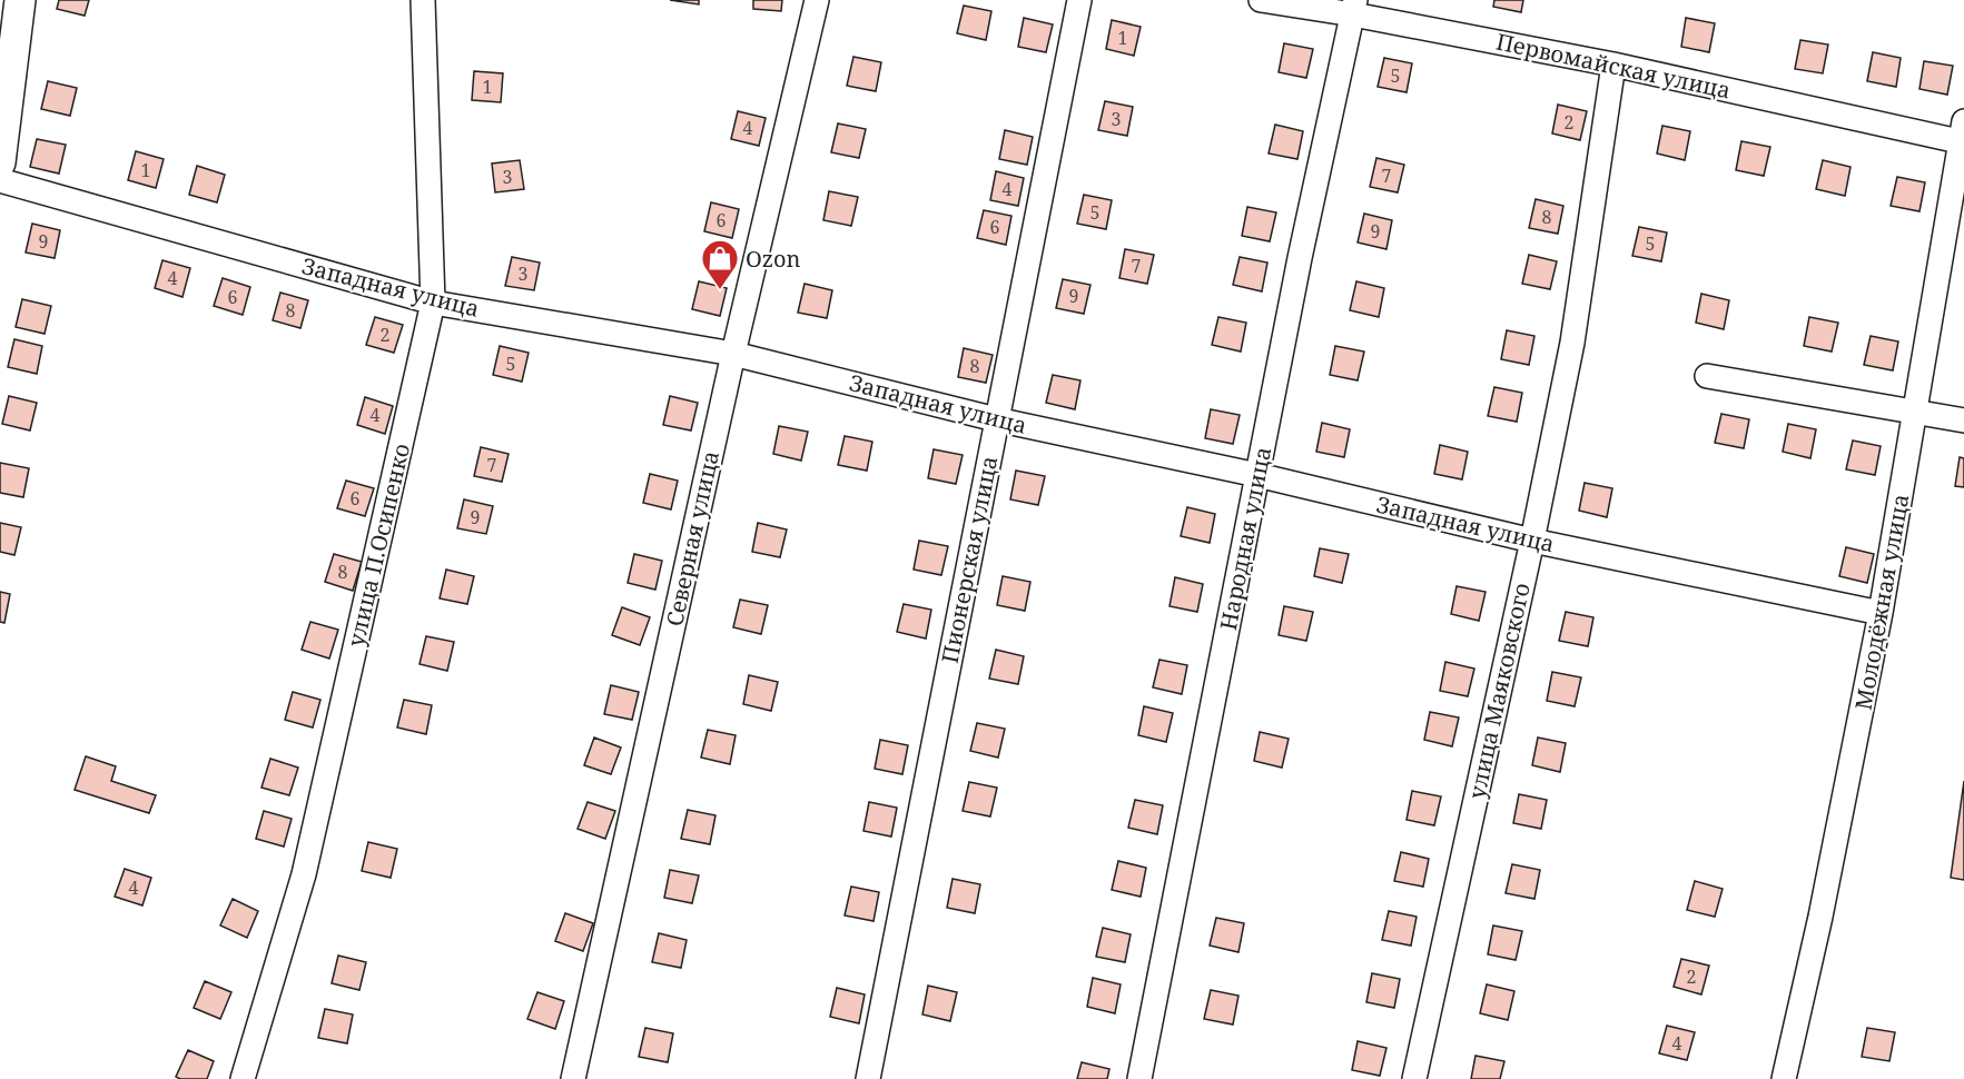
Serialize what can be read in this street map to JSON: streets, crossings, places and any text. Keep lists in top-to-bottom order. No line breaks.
{"streets":{"street":["Первомайская улица","Западная улица","Северная улица","Народная улица","улица П.Осипенко","Пионерская улица","Молодёжная улица","улица Маяковского"]},"crossings":[["Первомайская улица","Народная улица"],["Первомайская улица","Молодёжная улица"],["Первомайская улица","улица Маяковского"],["Западная улица","Северная улица"],["Западная улица","Народная улица"],["Западная улица","улица П.Осипенко"],["Западная улица","Пионерская улица"],["Западная улица","Молодёжная улица"],["Западная улица","улица Маяковского"]],"places":{"shop":["Ozon"]},"house_numbers":["1","5","1","3","2","4","1","7","3","4","5","8","6","6","9","9","5","7","3","4","9","6","8","2","5","8","4","7","6","9","8","4","2","4"]}
